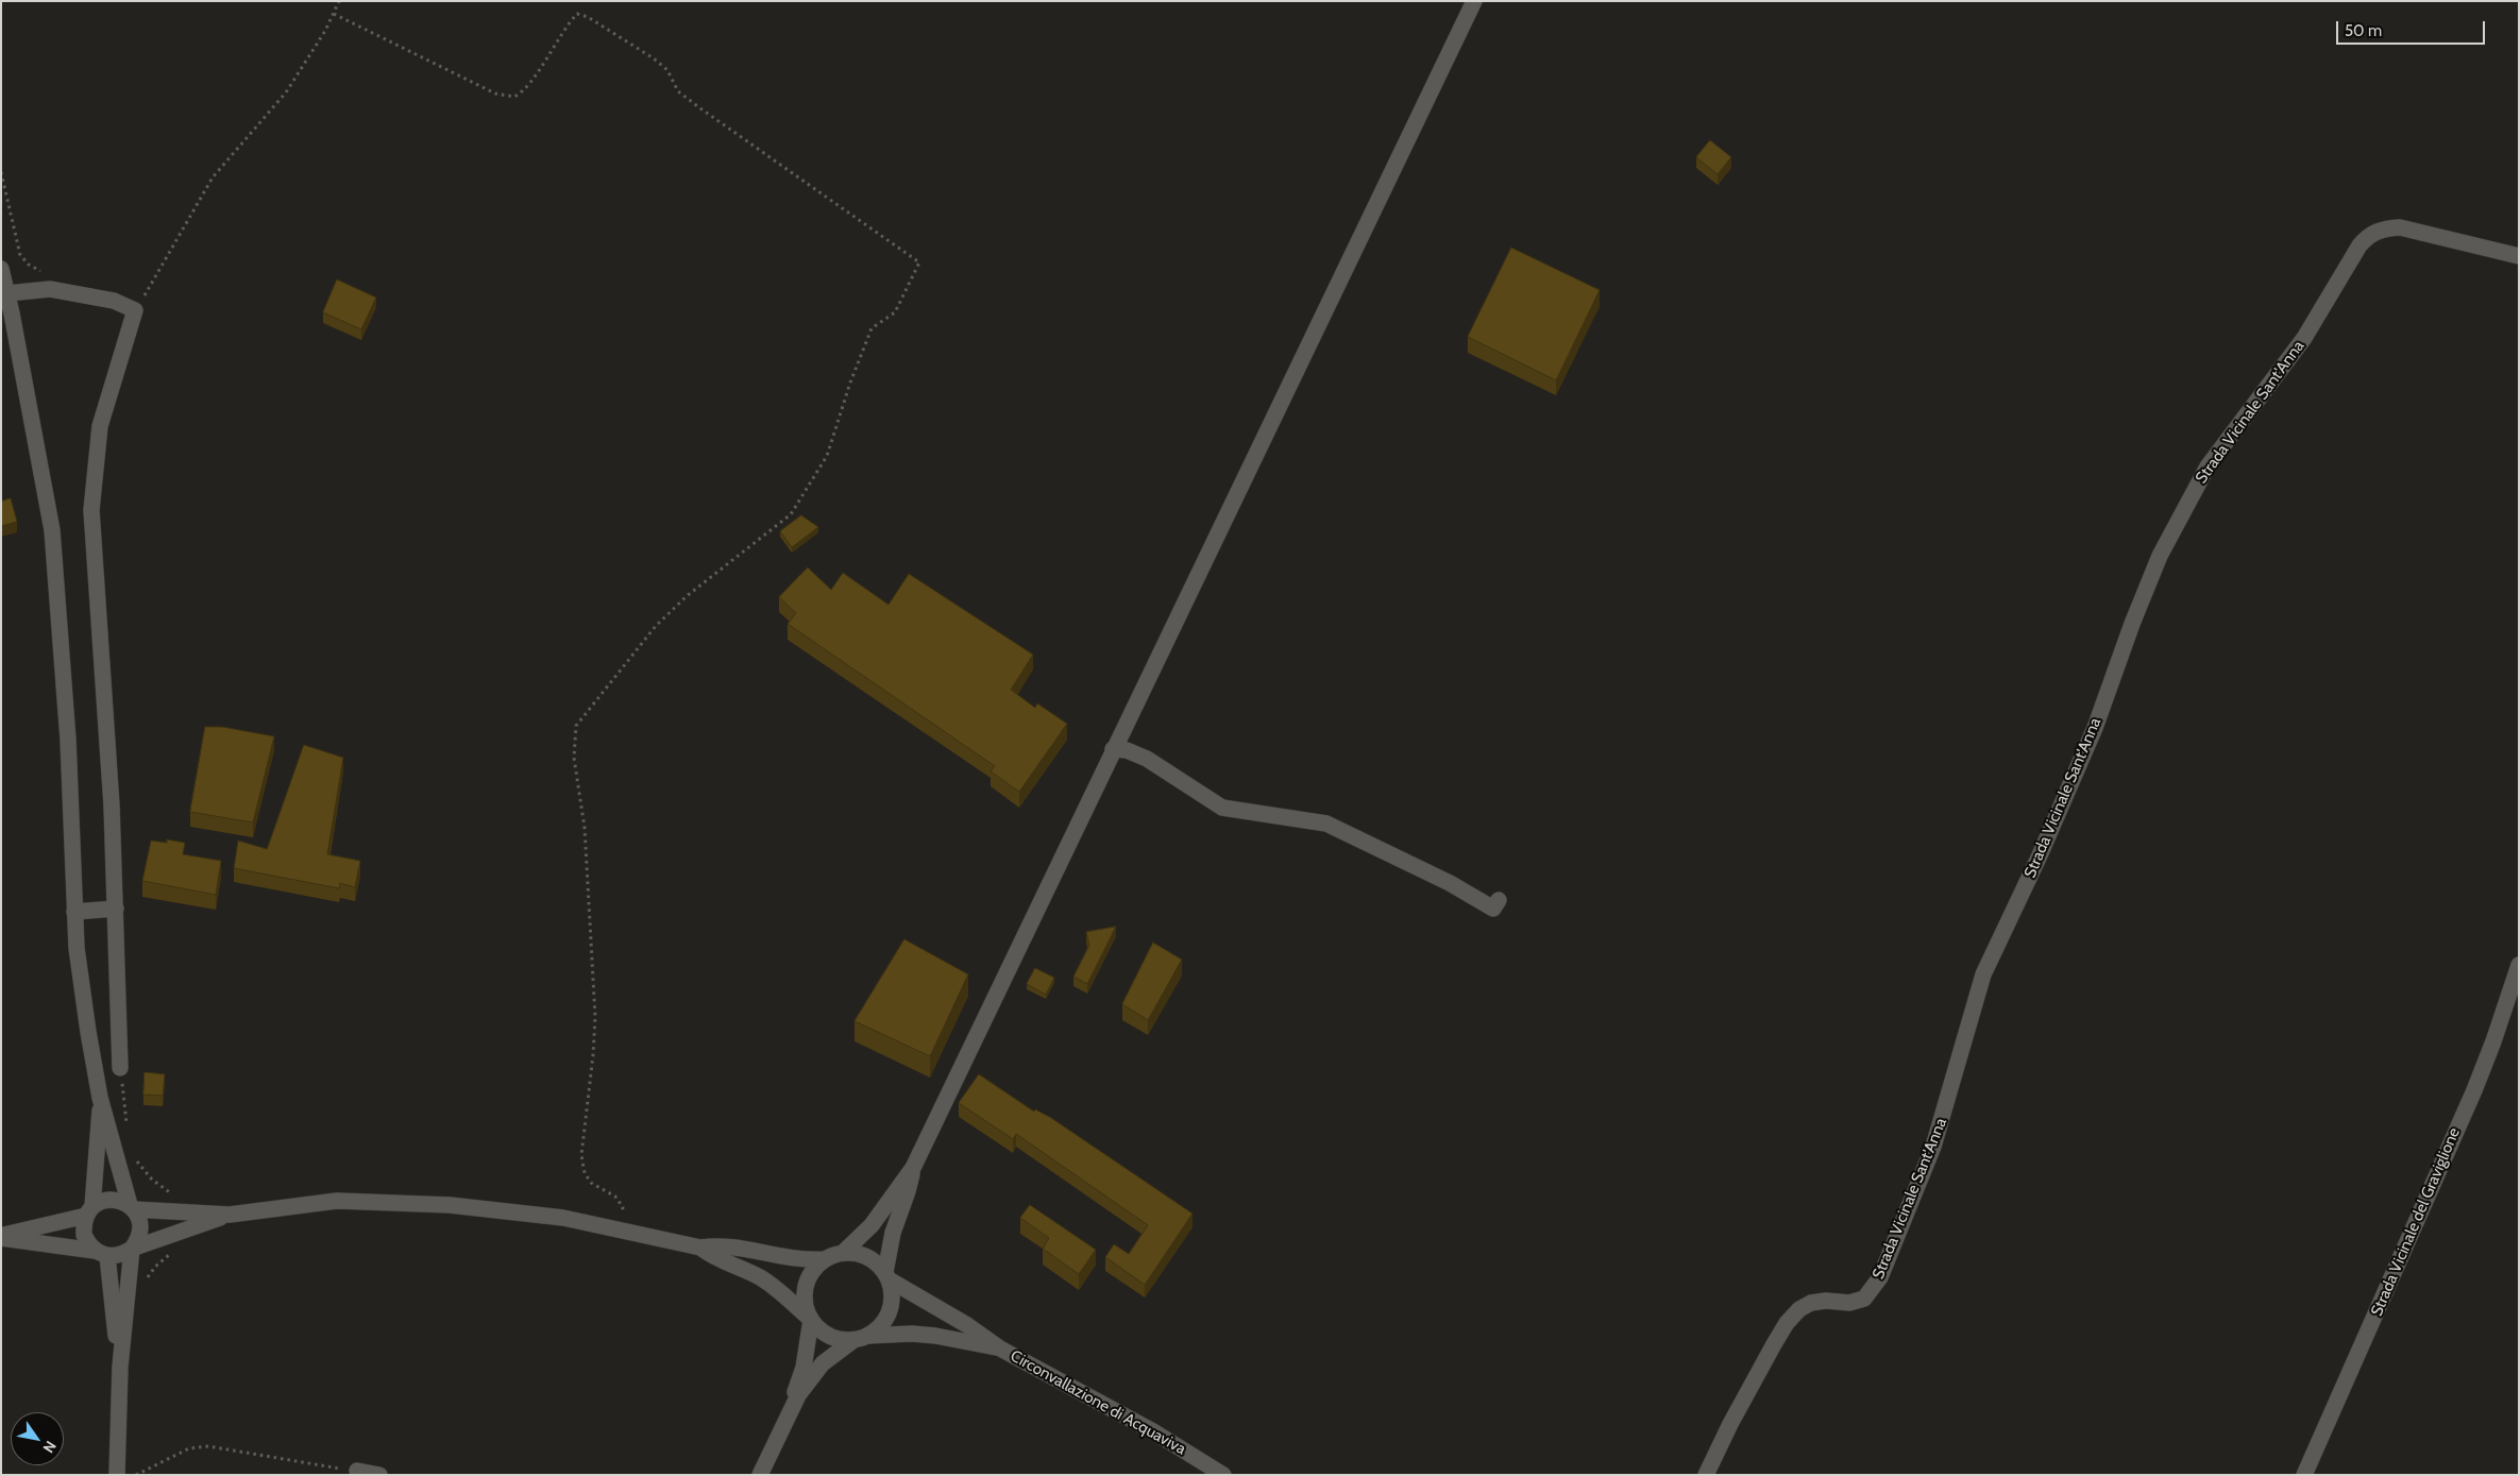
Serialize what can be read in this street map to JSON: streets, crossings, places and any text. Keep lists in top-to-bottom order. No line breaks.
{"streets":{"main road":["Strada Vicinale Sant'Anna","Strada Vicinale del Graviglione","Circonvallazione di Acquaviva"]},"scale_bar":"50 m","north":"bottom right"}
